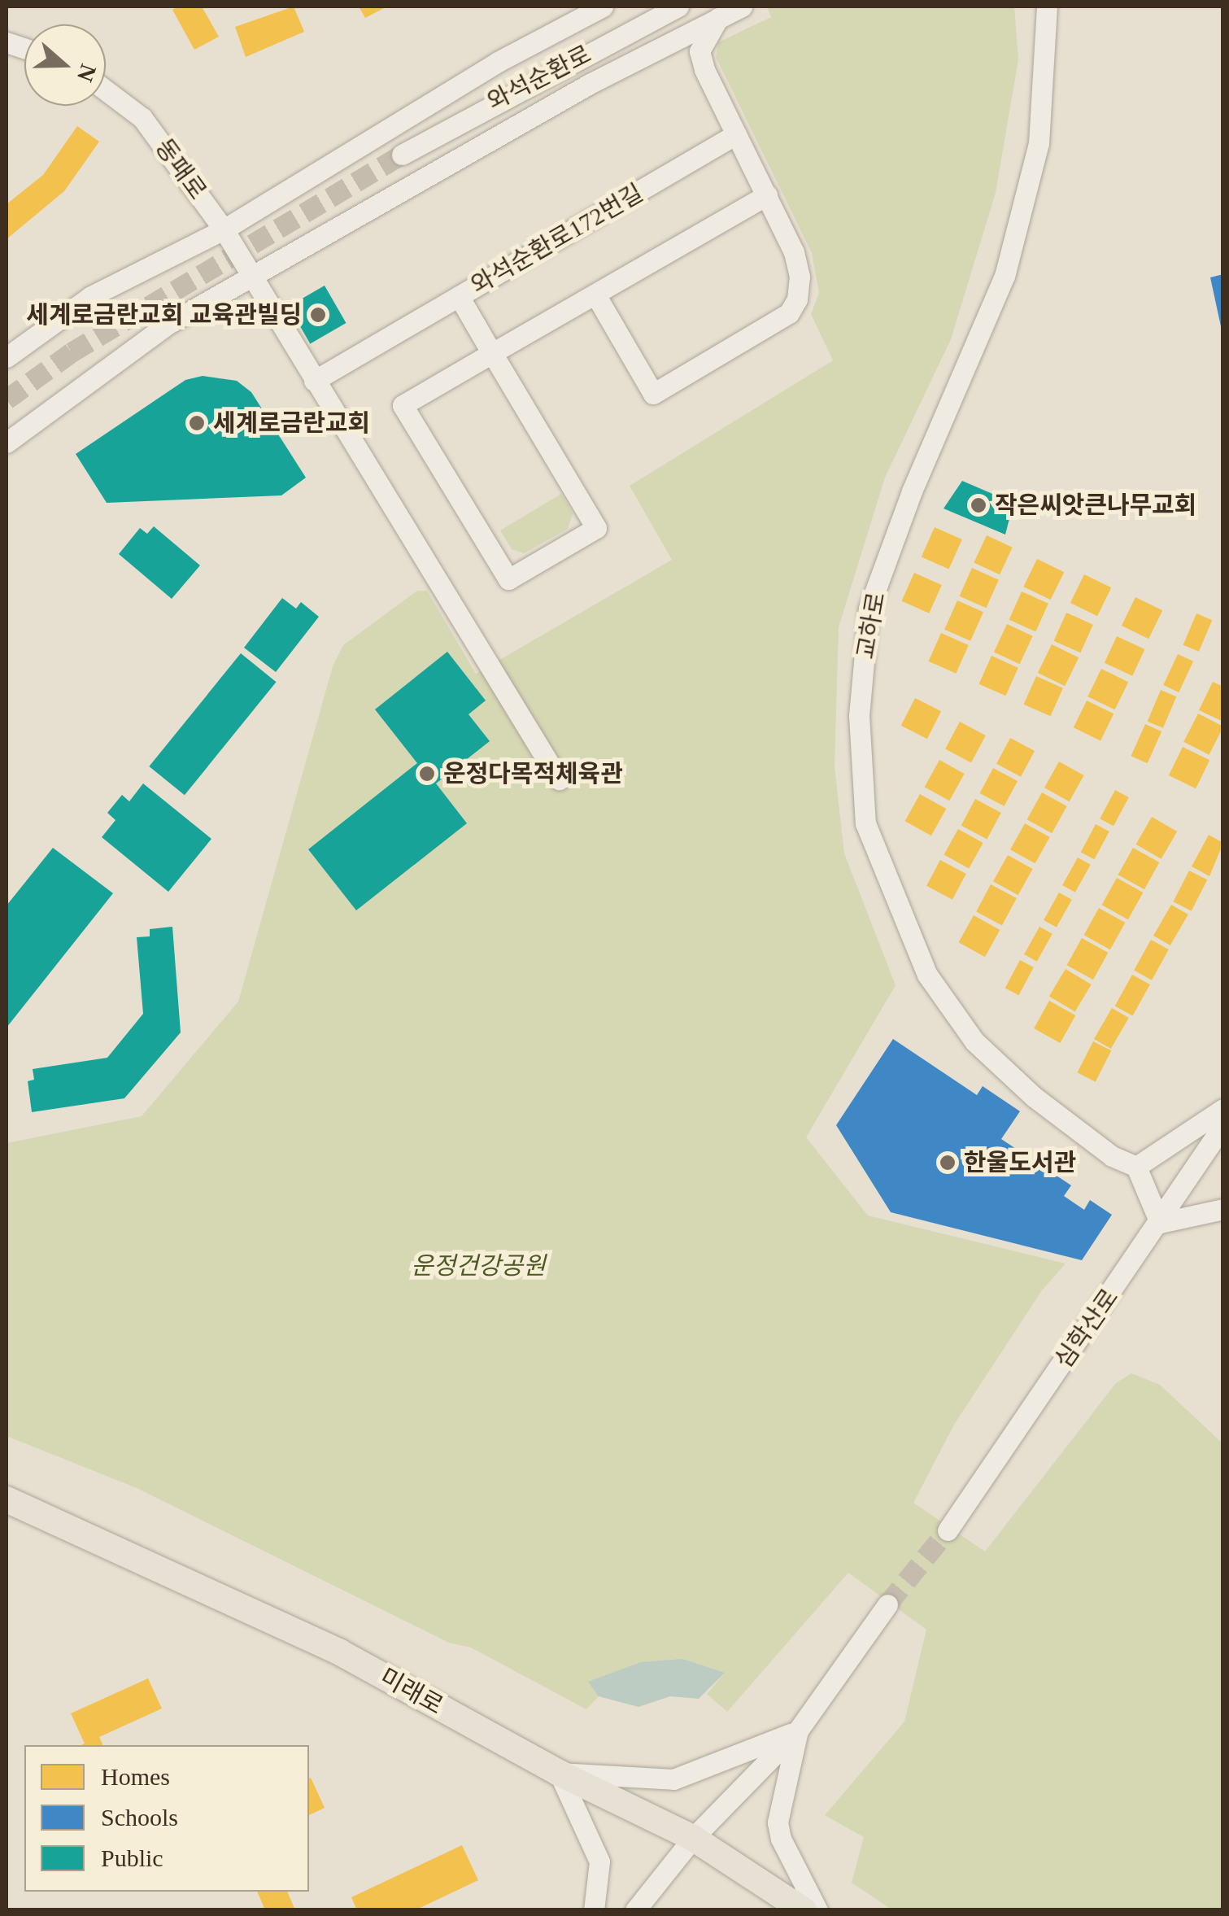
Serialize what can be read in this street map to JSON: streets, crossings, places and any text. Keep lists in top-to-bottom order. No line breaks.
{"streets":{"main road":["미래로"],"street":["와석순환로","동패로","와석순환로172번길","교하로","심학산로"]},"parks":["운정건강공원"],"places":["세계로금란교회 교육관빌딩","세계로금란교회","작은씨앗큰나무교회","운정다목적체육관","한울도서관"],"legend":["Homes","Schools","Public"],"north":"right"}
